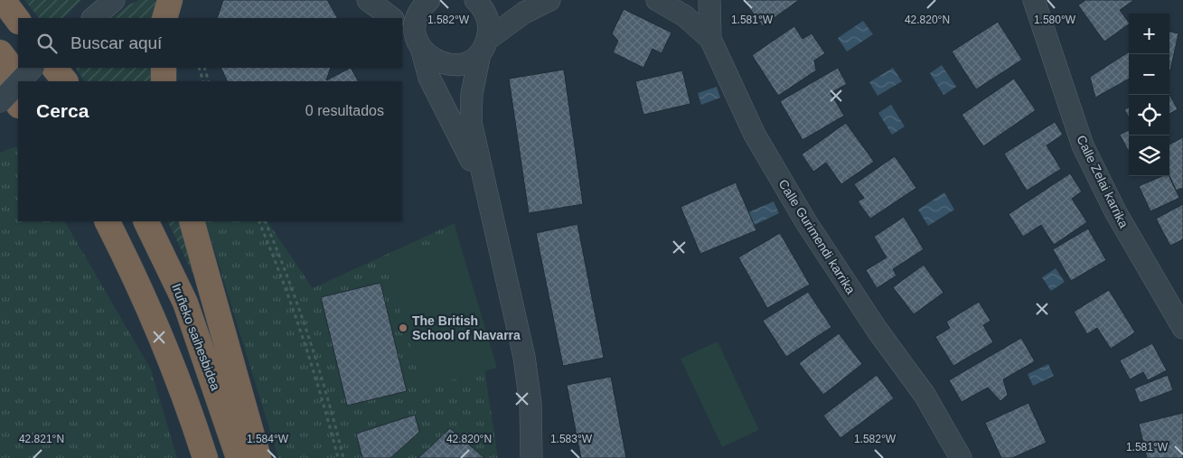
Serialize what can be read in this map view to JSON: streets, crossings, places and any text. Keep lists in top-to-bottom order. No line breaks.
{"streets":{"highway":["Iruñeko saihesbidea"],"street":["Calle Zelai karrika","Calle Gurimendi karrika"]},"places":["The British School of Navarra"],"page":{"map_buttons":["+","−"],"search":"Buscar aquí","heading":["Cerca","0 resultados"]},"coordinates":["42.820°N","1.582°W","1.581°W","1.580°W","1.584°W","1.583°W","42.821°N"]}
